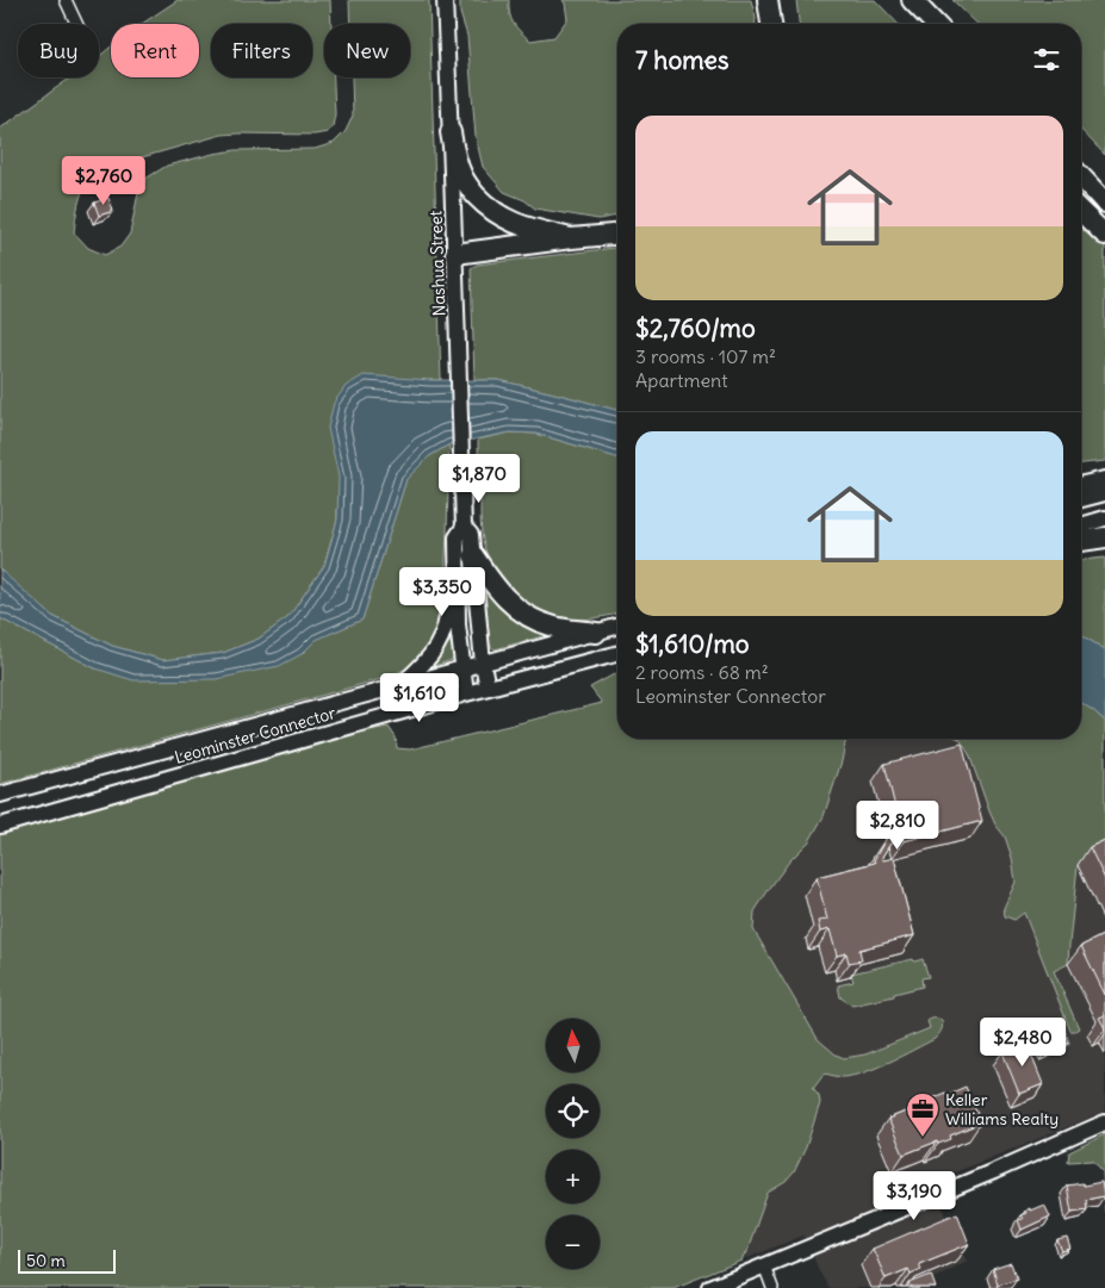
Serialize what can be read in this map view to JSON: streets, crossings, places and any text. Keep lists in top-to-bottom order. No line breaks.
{"streets":{"main road":["Nashua Street","Leominster Connector"]},"crossings":[["Nashua Street","Leominster Connector"]],"places":{"office":["Keller Williams Realty"]},"scale_bar":"50 m","north":"top","page":{"chip":["Buy","Rent","Filters","New"],"heading":"7 homes","list":[{"name":"$2,760/mo","note":"3 rooms · 107 m² · Apartment"},{"name":"$1,610/mo","note":"2 rooms · 68 m² · Leominster Connector"}],"price":["$2,760","$1,870","$3,350","$1,610","$2,810","$2,480","$3,190"],"map_buttons":["+","−"],"scale":"50 m"}}
